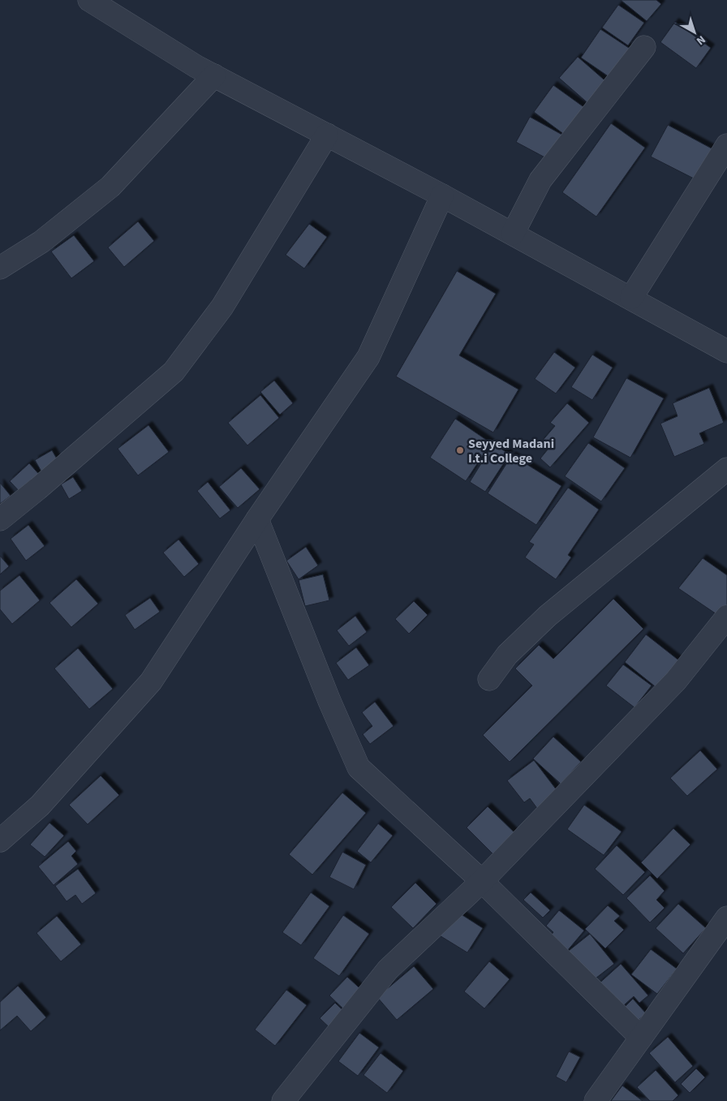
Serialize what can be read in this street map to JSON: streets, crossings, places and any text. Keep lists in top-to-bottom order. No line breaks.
{"places":["Seyyed Madani I.t.i College"],"north":"bottom right"}
